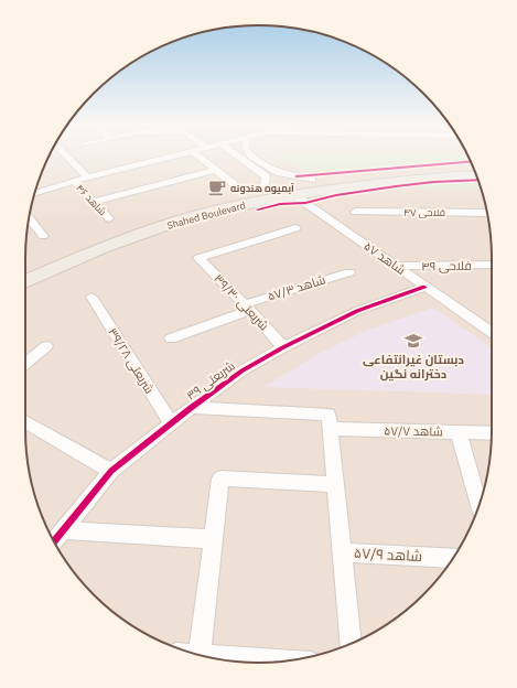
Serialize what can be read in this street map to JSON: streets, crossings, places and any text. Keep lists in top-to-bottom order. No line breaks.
{"streets":{"main road":["Shahed Boulevard"],"street":["شاهد ۴۶","فلاحی ۴۷","شاهد ۵۷","فلاحی ۴۹","شاهد ۵۷/۳","شریعتی ۳۹/۳۰","شریعتی ۳۹/۲۸","شریعتی ۳۹","شاهد ۵۷/۷","شاهد ۵۷/۹"]},"crossings":[["Shahed Boulevard","شاهد ۵۷"],["شاهد ۵۷","فلاحی ۴۹"],["شاهد ۵۷","شریعتی ۳۹"],["شاهد ۵۷/۳","شریعتی ۳۹/۳۰"],["شریعتی ۳۹/۳۰","شریعتی ۳۹"],["شریعتی ۳۹/۲۸","شریعتی ۳۹"]],"places":{"cafe":["آبمیوه هندونه"],"school or university":["دبستان غیرانتفاعی دخترانه نگین"]}}
